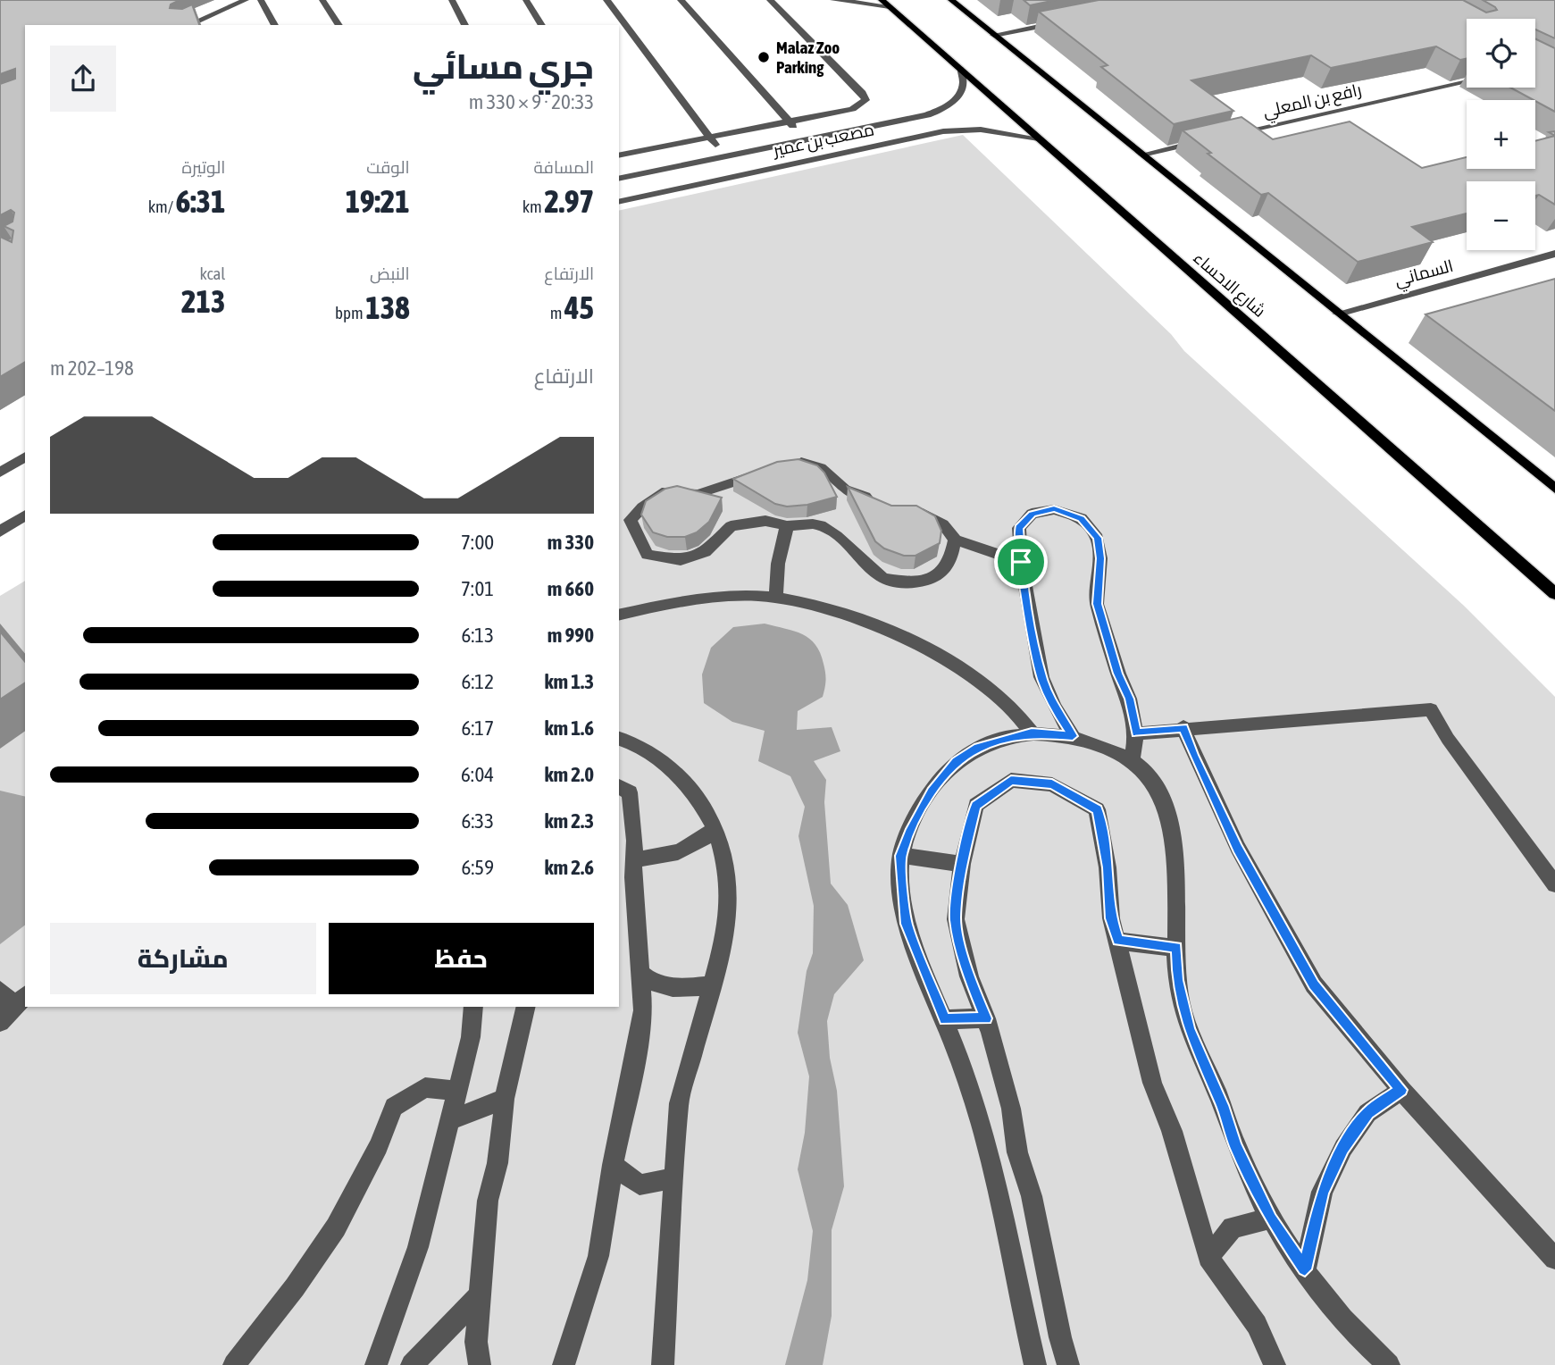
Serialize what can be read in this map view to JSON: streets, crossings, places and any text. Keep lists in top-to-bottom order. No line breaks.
{"streets":{"main road":["شارع الاحساء"],"street":["رافع بن المعلي","مصعب بن عمير","السماني"]},"crossings":[["مصعب بن عمير","شارع الاحساء"]],"places":["Malaz Zoo Parking"],"page":{"map_buttons":["+","−"],"heading":["جري مسائي","20:33 · 9 × 330 m"],"stats":[["المسافة","2.97 km"],["الوقت","19:21"],["الوتيرة","6:31 /km"],["الارتفاع","45 m"],["النبض","138 bpm"],["kcal","213"]],"chart":["الارتفاع","198–202 m"],"list":[{"name":"330 m","note":"7:00"},{"name":"660 m","note":"7:01"},{"name":"990 m","note":"6:13"},{"name":"1.3 km","note":"6:12"},{"name":"1.6 km","note":"6:17"},{"name":"2.0 km","note":"6:04"},{"name":"2.3 km","note":"6:33"},{"name":"2.6 km","note":"6:59"}],"buttons":["حفظ","مشاركة"]}}
